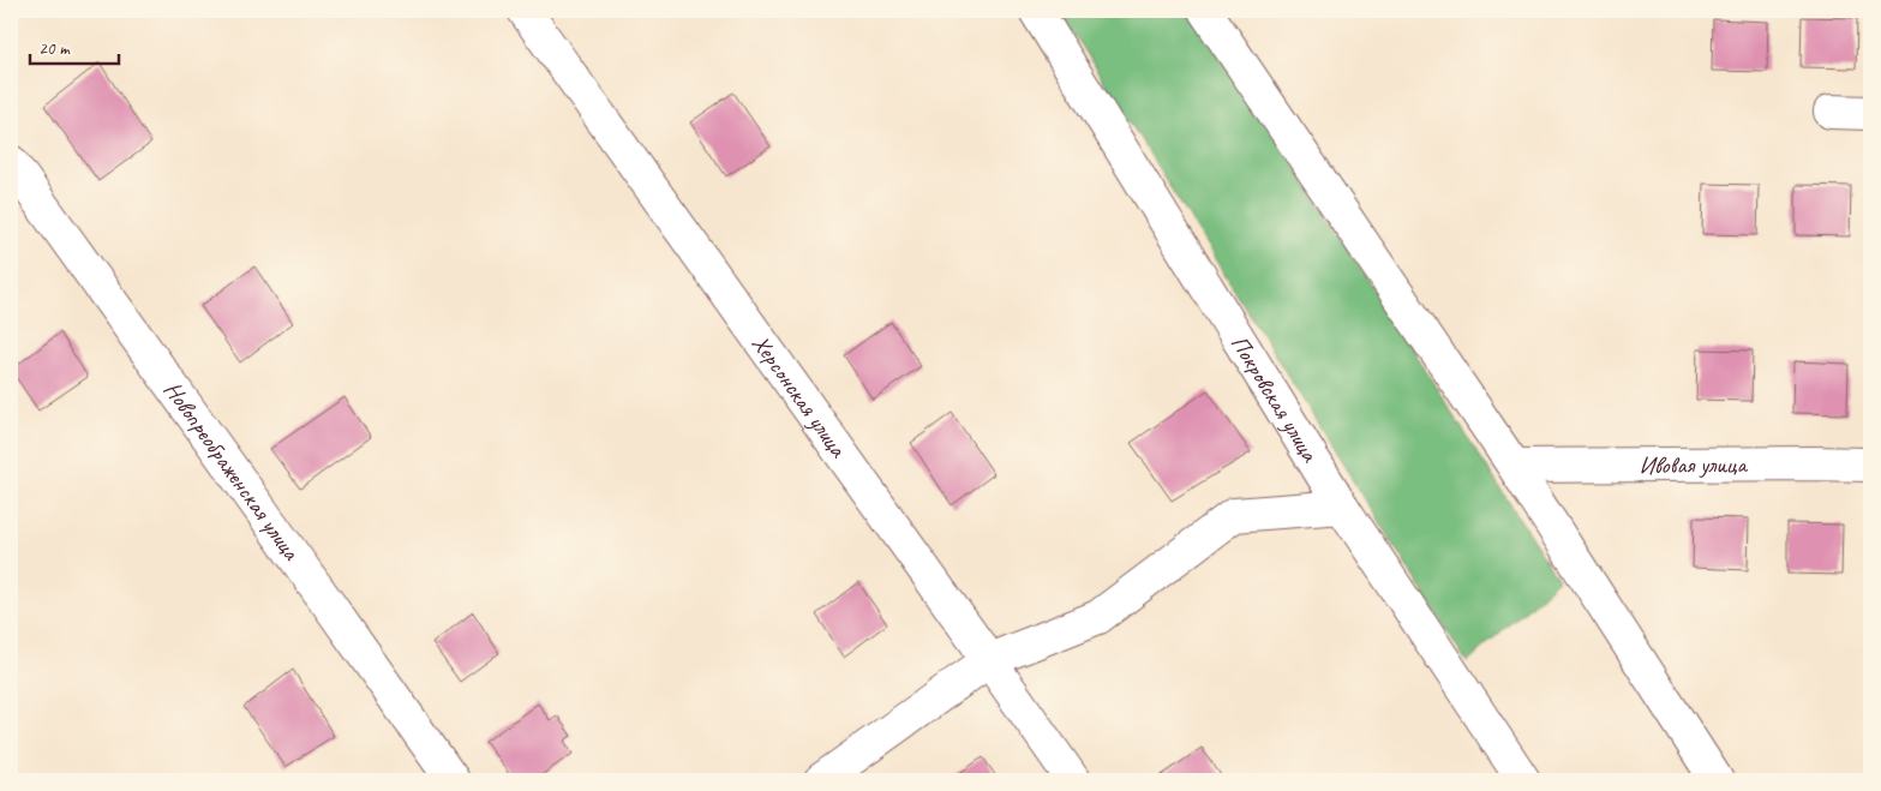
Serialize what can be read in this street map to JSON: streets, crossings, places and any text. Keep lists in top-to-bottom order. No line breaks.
{"streets":{"street":["Херсонская улица","Покровская улица","Ивовая улица","Новопреображенская улица"]},"scale_bar":"20 m"}
